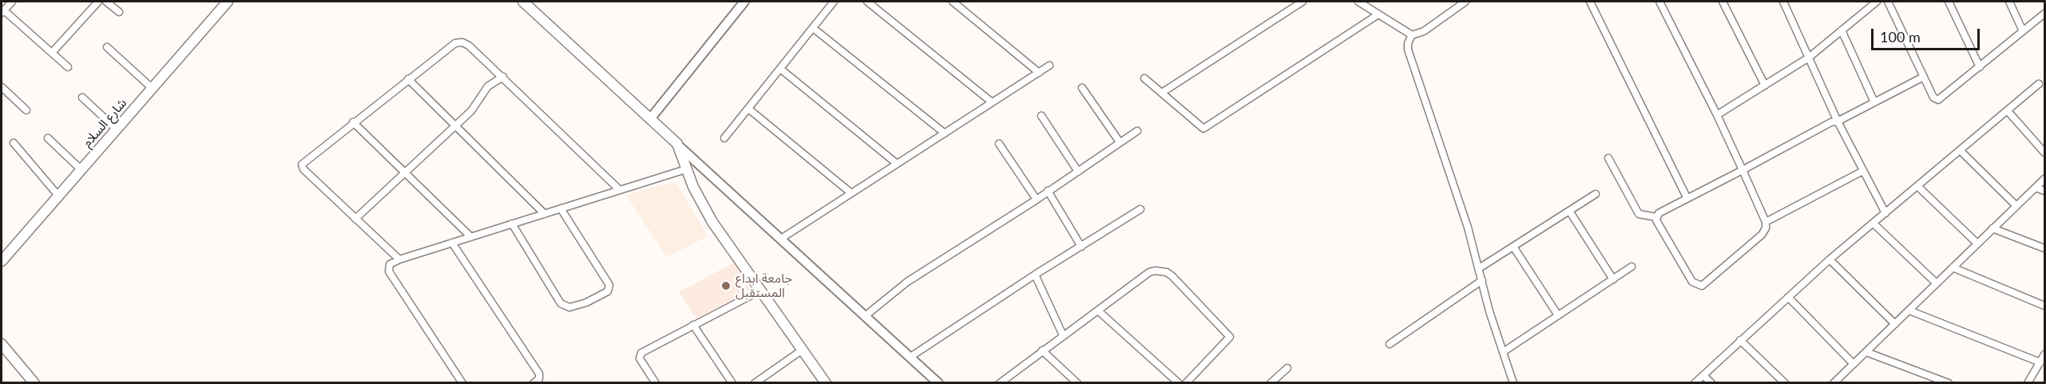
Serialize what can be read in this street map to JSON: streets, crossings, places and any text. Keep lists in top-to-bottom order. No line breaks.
{"streets":{"main road":["شارع السلام"]},"places":["جامعة ابداع المستقبل"],"scale_bar":"100 m"}
